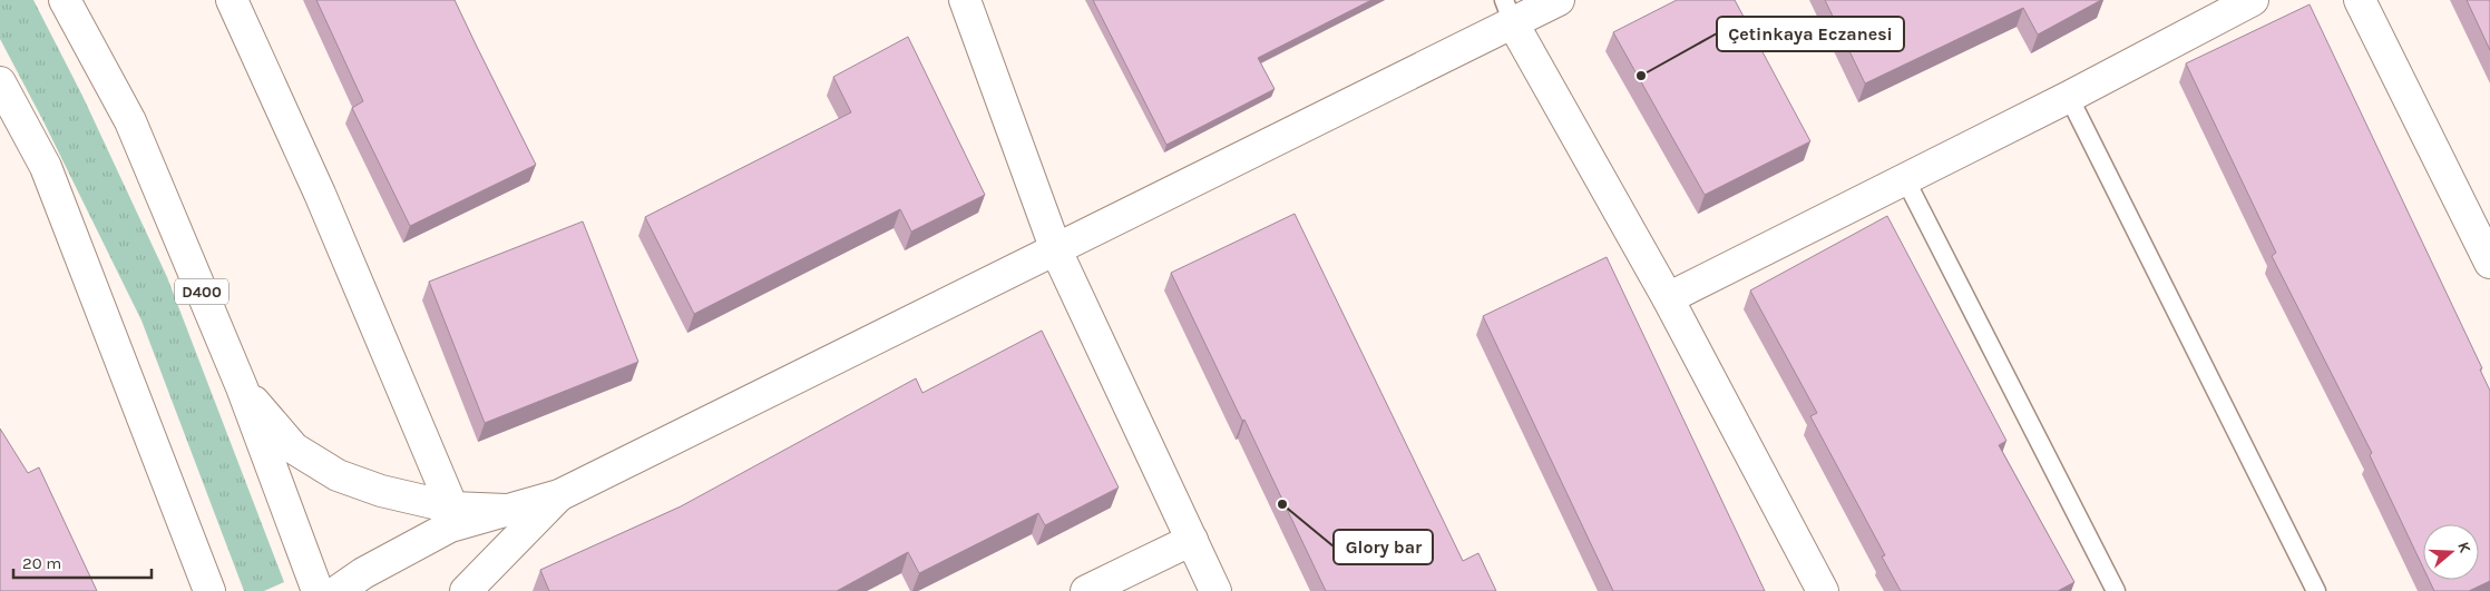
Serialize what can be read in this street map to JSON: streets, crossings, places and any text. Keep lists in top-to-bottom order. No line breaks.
{"streets":{"main road":["D400"]},"places":["Çetinkaya Eczanesi","Glory bar"],"scale_bar":"20 m","north":"right"}
